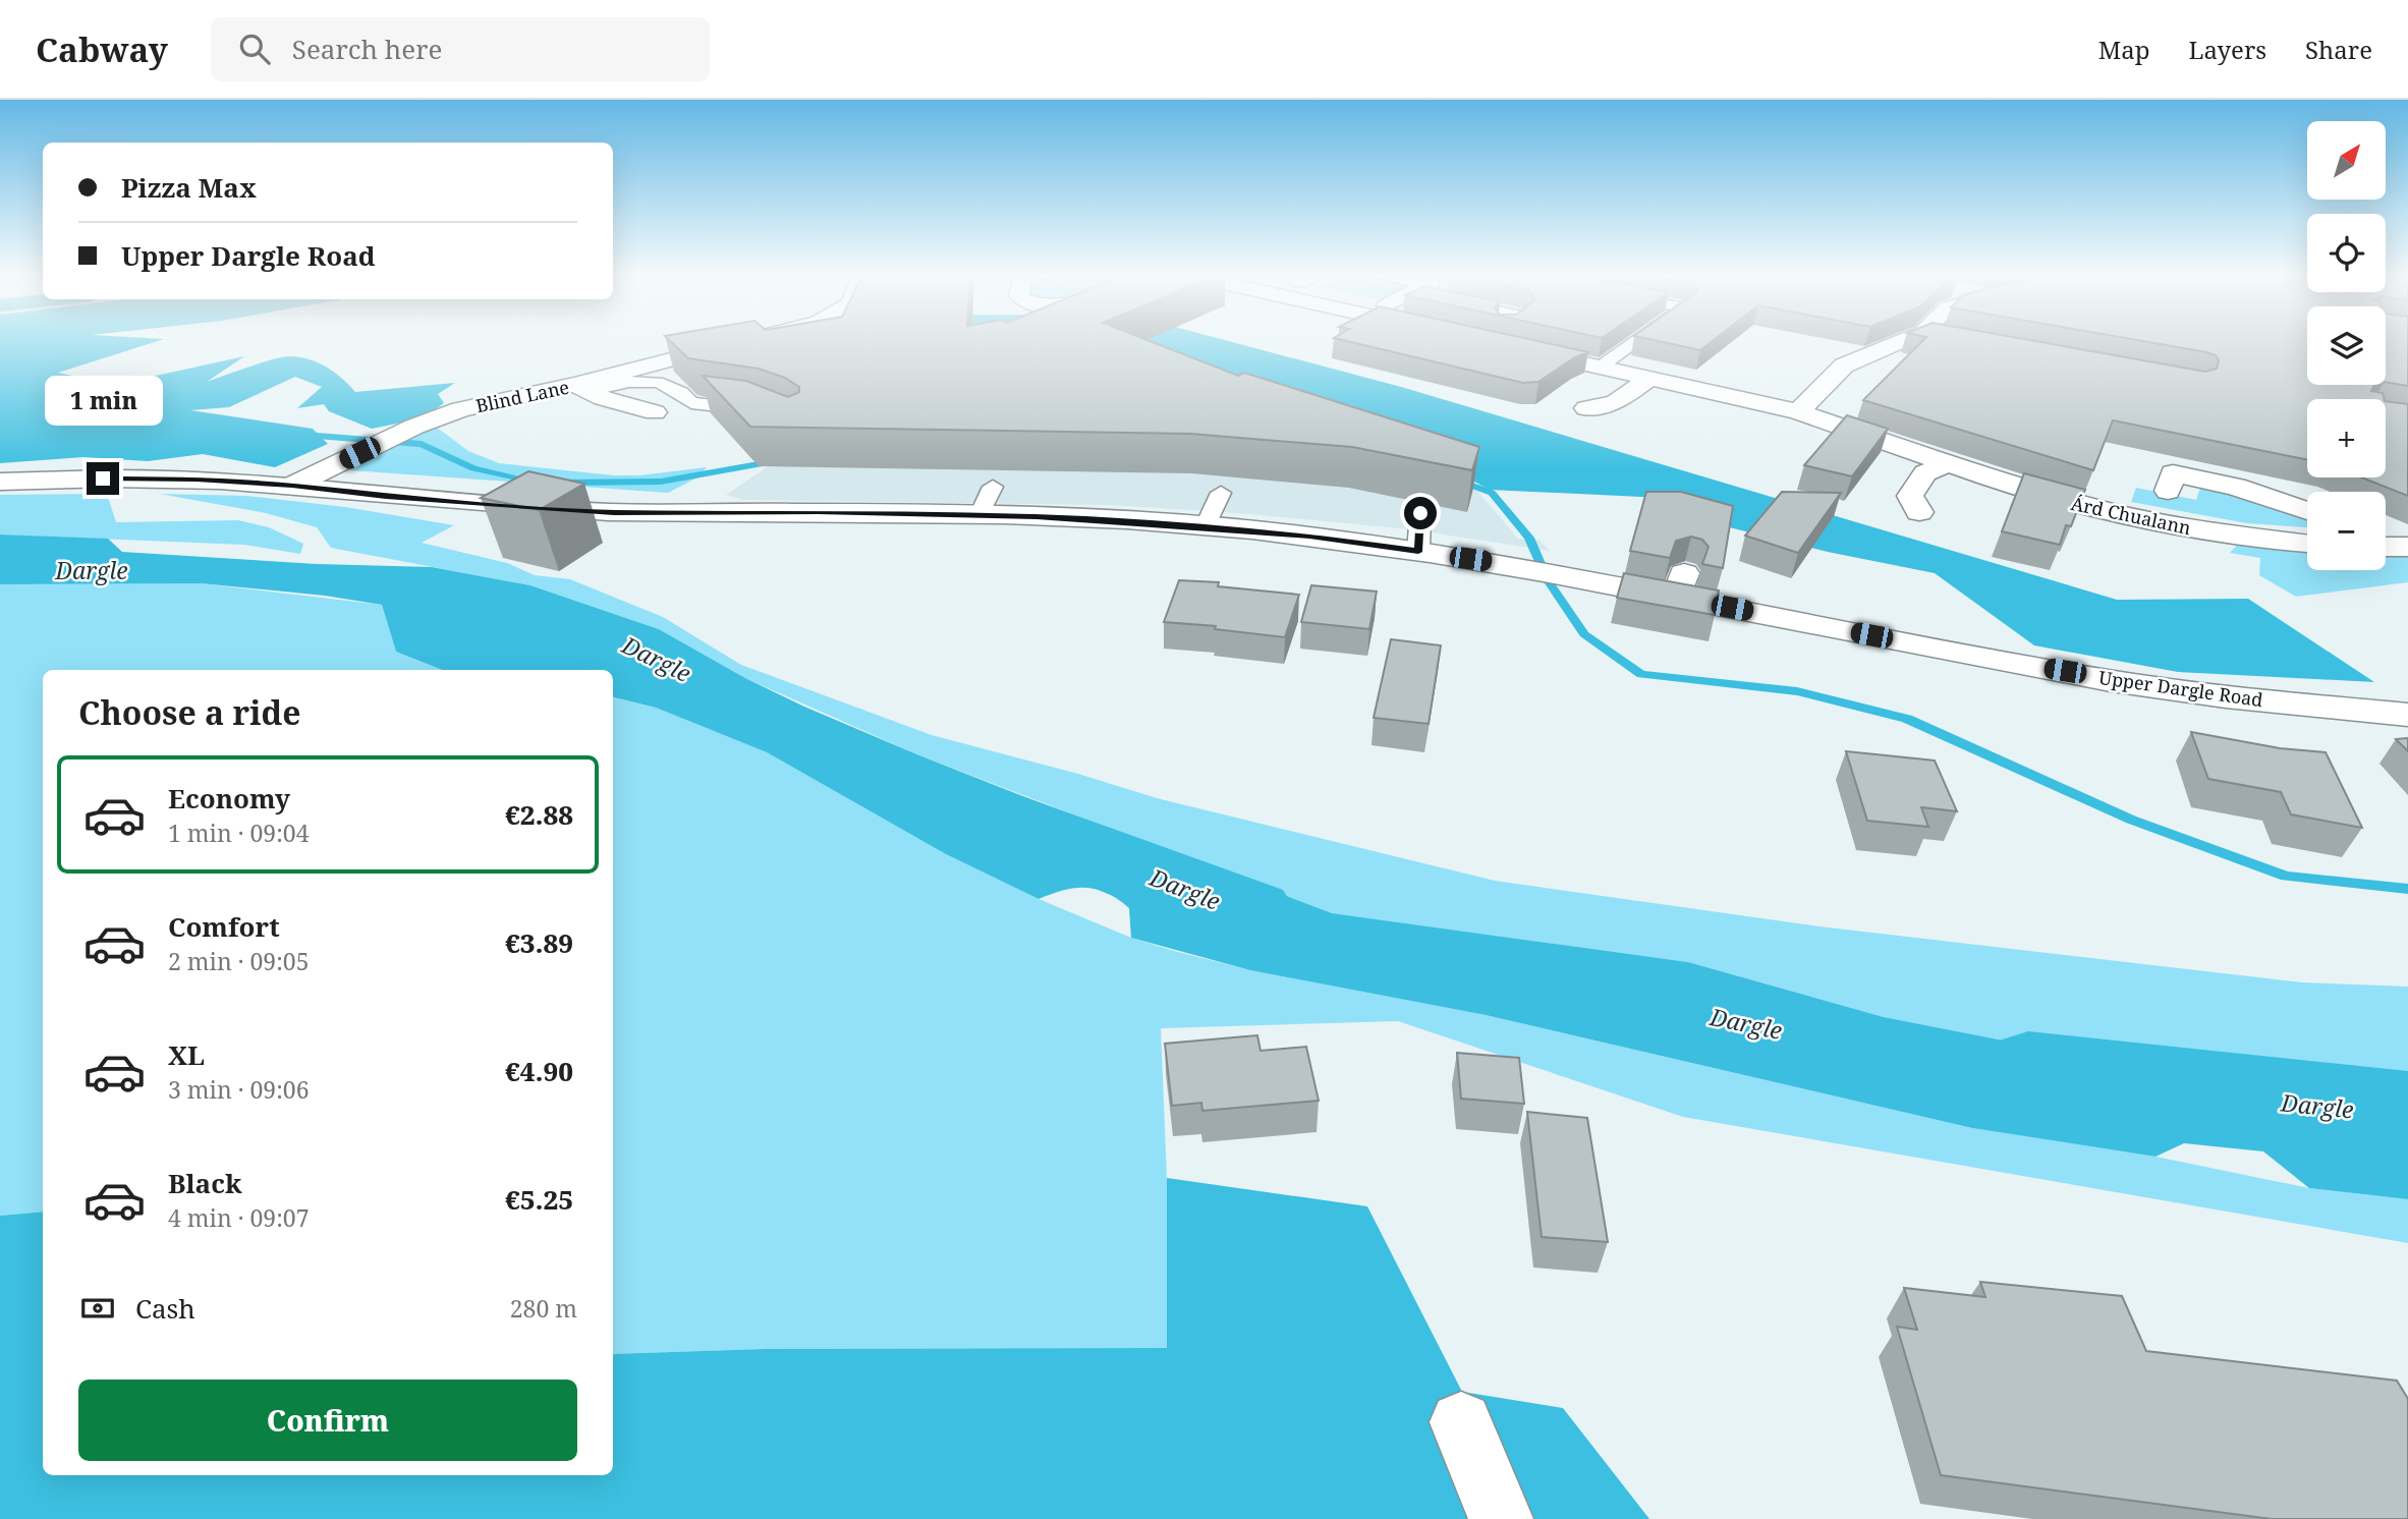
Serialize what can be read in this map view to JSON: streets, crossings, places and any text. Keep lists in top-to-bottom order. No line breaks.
{"streets":{"street":["Blind Lane","Árd Chualann","Upper Dargle Road"]},"crossings":[["Blind Lane","Upper Dargle Road"]],"water":["Dargle"],"north":"top right","page":{"header":"Cabway","search":"Search here","nav":["Map","Layers","Share"],"map_buttons":["+","−"],"banner":["Pizza Max","Upper Dargle Road"],"bubble":"1 min","heading":"Choose a ride","list":[{"name":"Economy","note":"1 min · 09:04","value":"€2.88"},{"name":"Comfort","note":"2 min · 09:05","value":"€3.89"},{"name":"XL","note":"3 min · 09:06","value":"€4.90"},{"name":"Black","note":"4 min · 09:07","value":"€5.25"}],"pay":["Cash","280 m"],"buttons":"Confirm"}}
